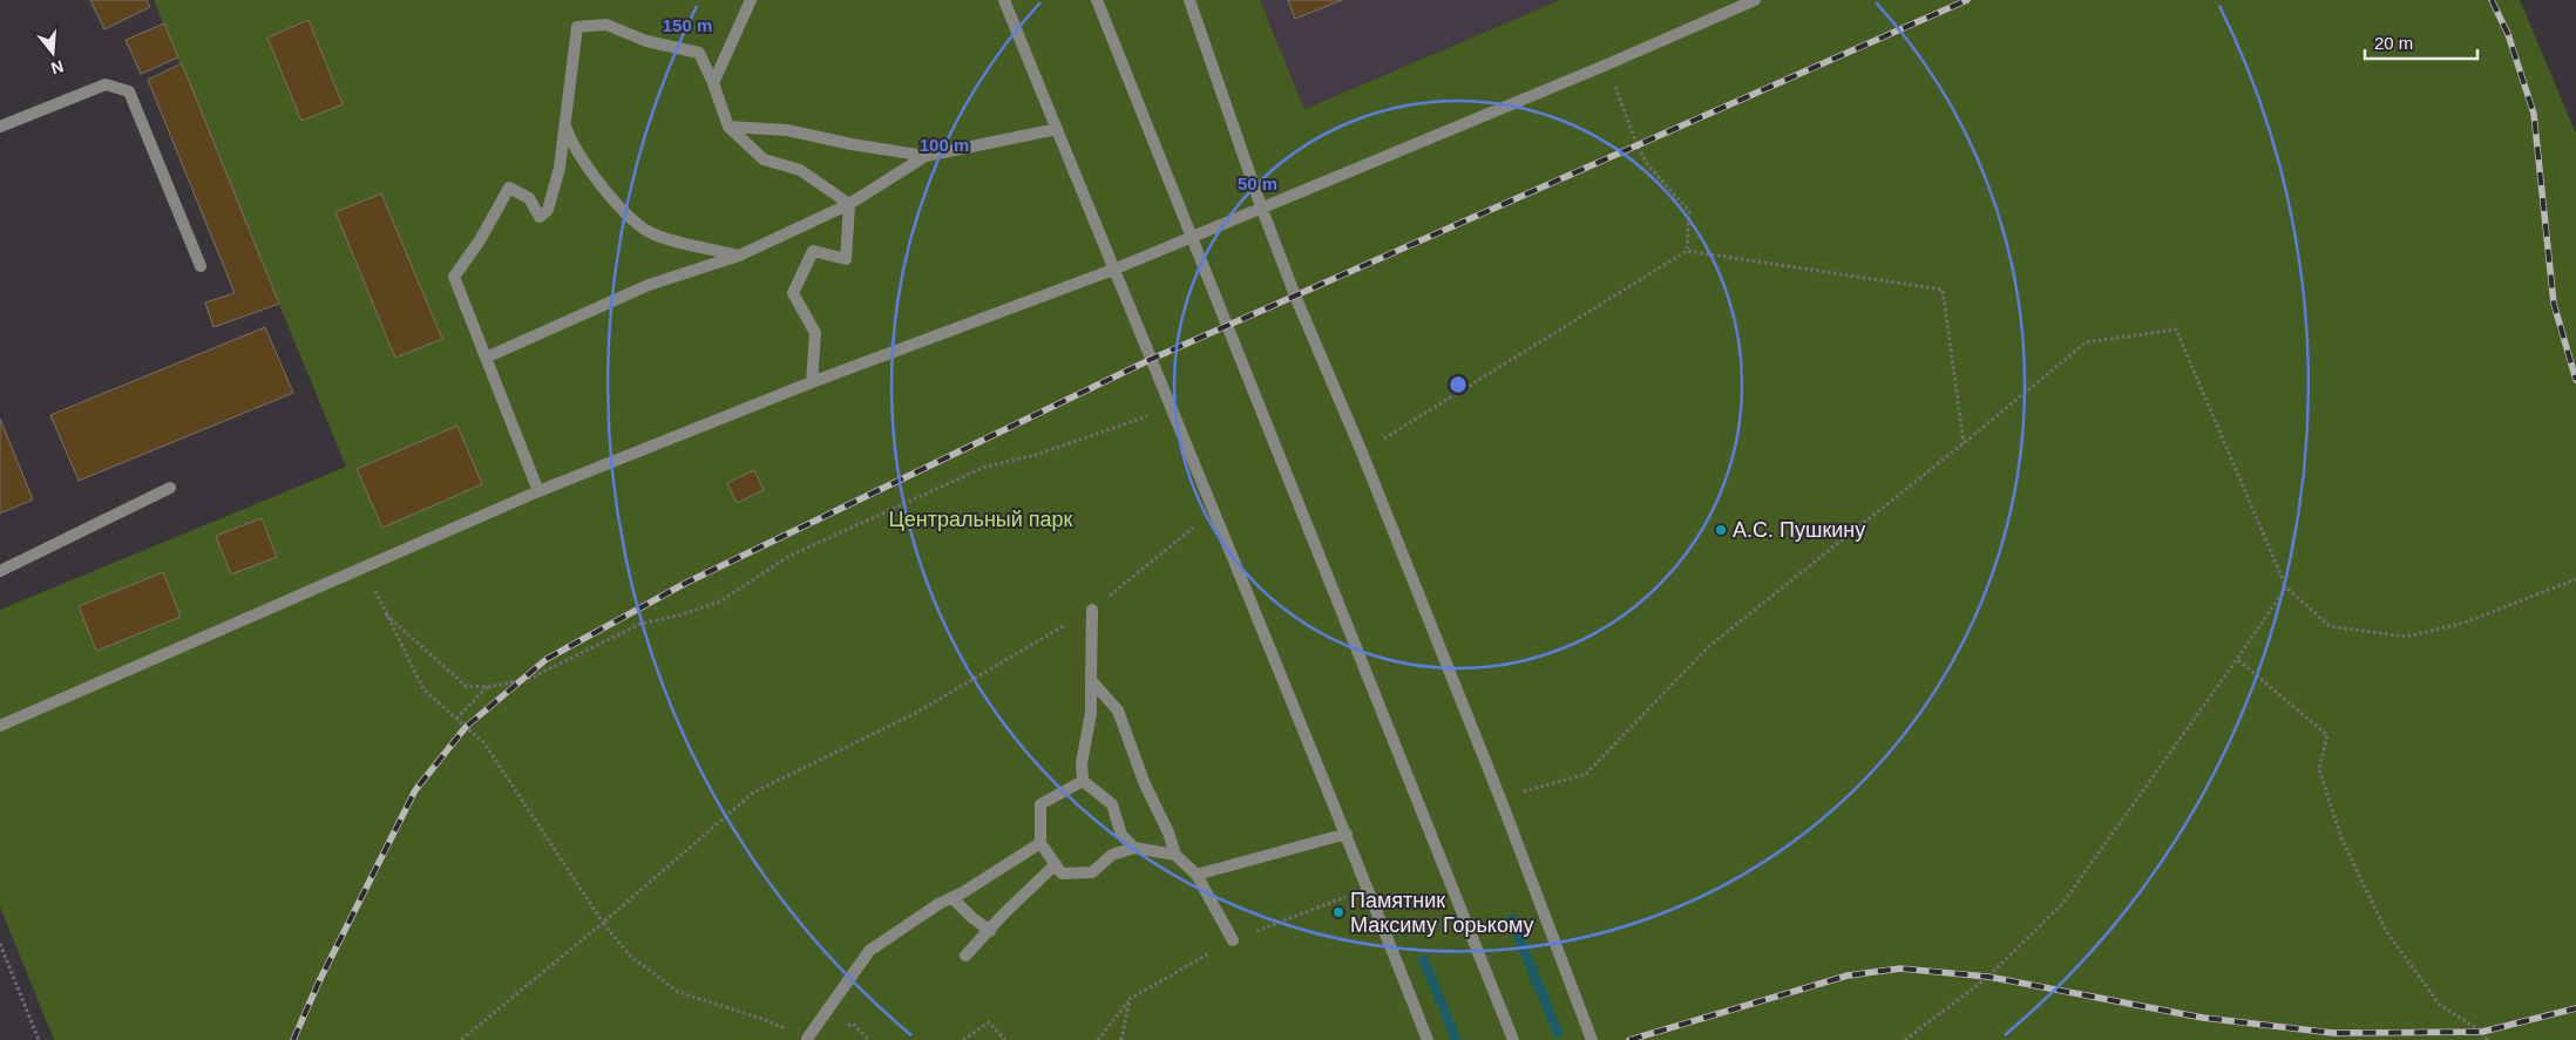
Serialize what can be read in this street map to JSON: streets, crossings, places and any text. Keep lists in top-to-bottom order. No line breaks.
{"parks":["Центральный парк"],"places":["А.С. Пушкину","Памятник Максиму Горькому"],"scale_bar":"20 m","north":"bottom","rings":["150 m","100 m","50 m"]}
